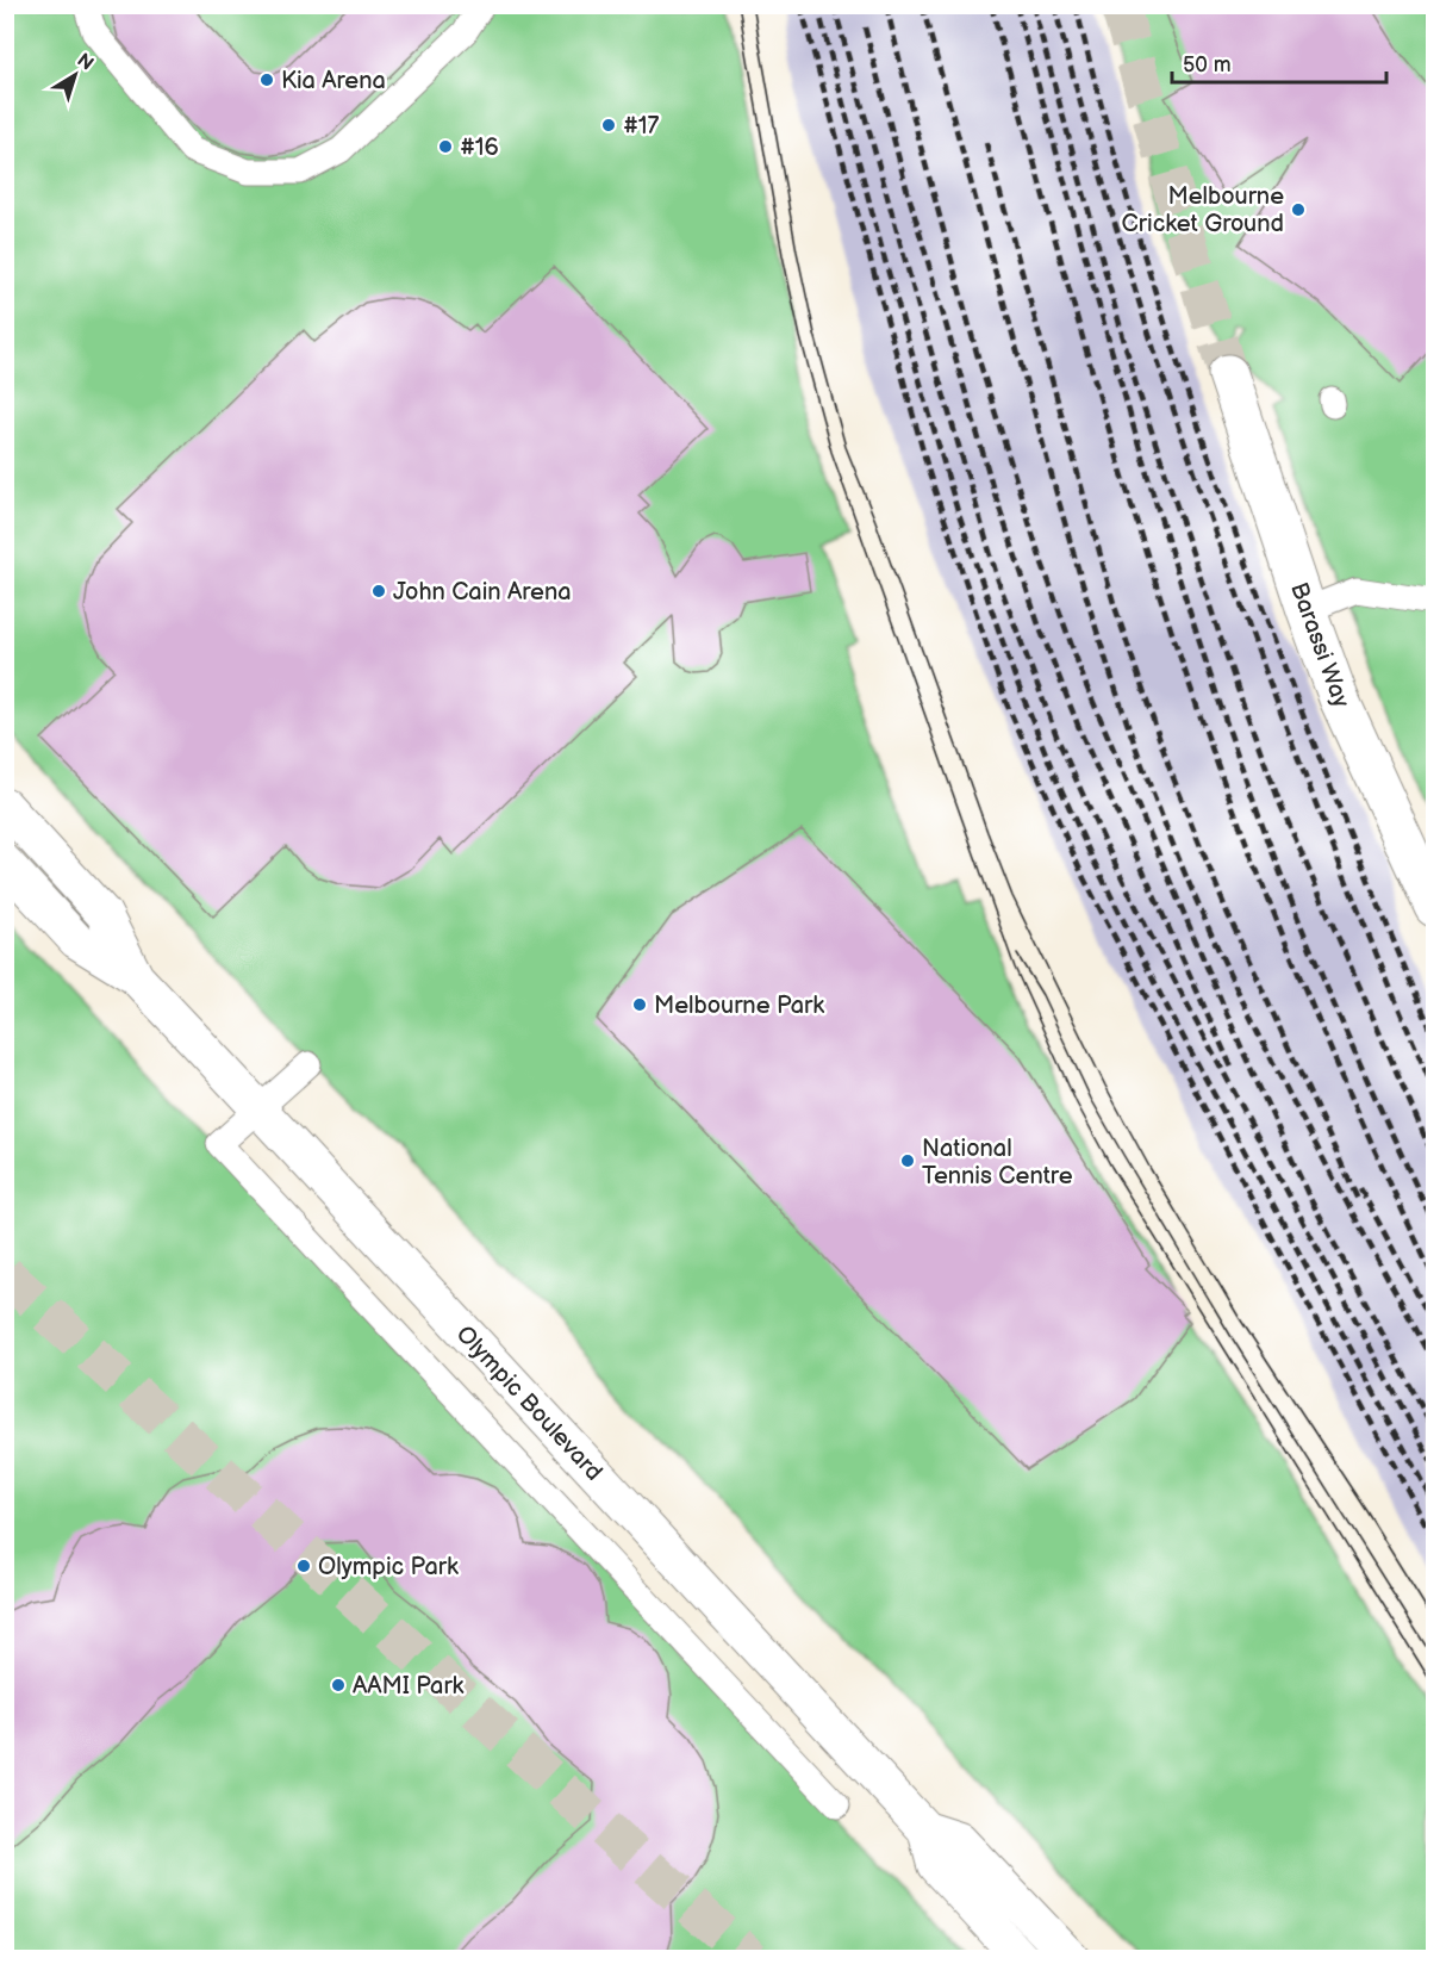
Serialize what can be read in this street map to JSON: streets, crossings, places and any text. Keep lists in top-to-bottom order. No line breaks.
{"streets":{"main road":["Barassi Way","Olympic Boulevard"]},"places":["Kia Arena","#17","#16","Melbourne Cricket Ground","John Cain Arena","Melbourne Park","National Tennis Centre","Olympic Park","AAMI Park"],"scale_bar":"50 m","north":"top right"}
